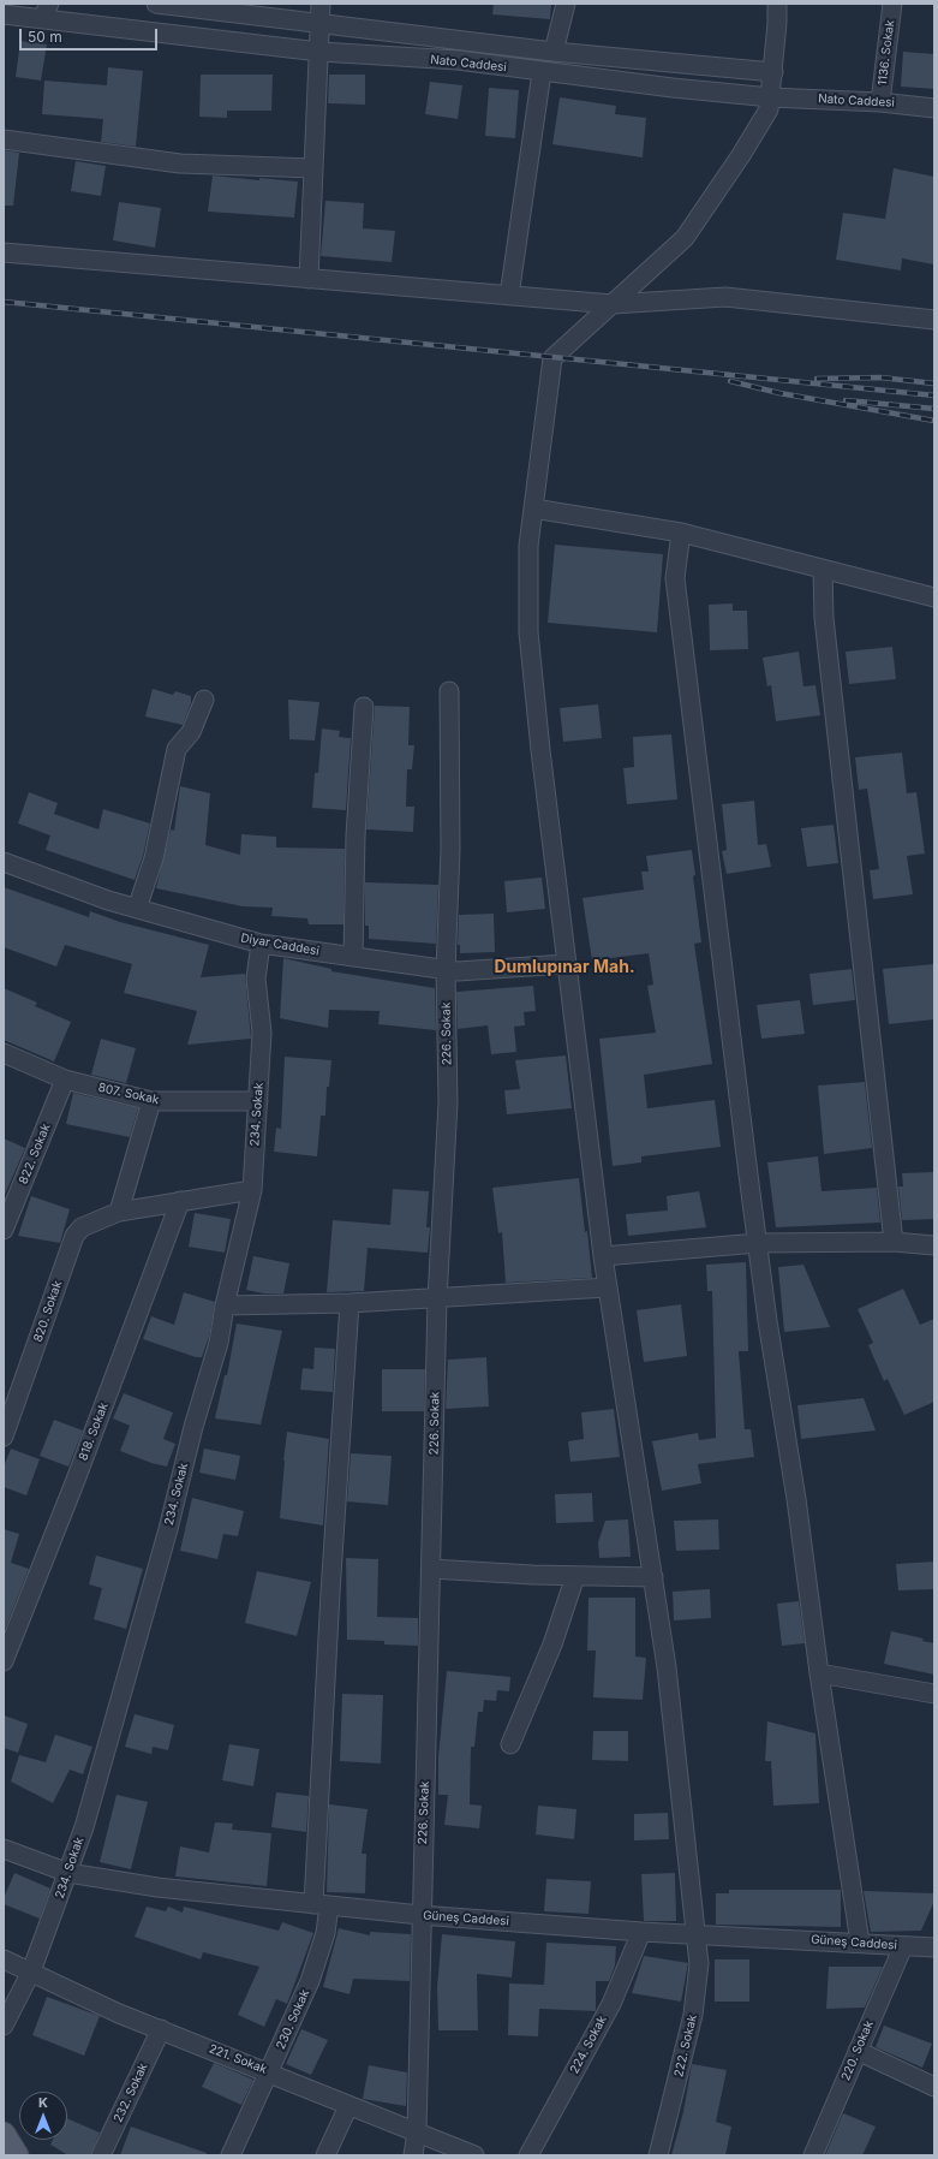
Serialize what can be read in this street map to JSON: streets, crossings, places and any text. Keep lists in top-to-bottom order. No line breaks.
{"streets":{"street":["1136. Sokak","Nato Caddesi","Diyar Caddesi","226. Sokak","807. Sokak","234. Sokak","822. Sokak","820. Sokak","818. Sokak","Güneş Caddesi","230. Sokak","224. Sokak","222. Sokak","220. Sokak","221. Sokak","232. Sokak"]},"crossings":[["1136. Sokak","Nato Caddesi"],["Nato Caddesi","222. Sokak"],["Diyar Caddesi","226. Sokak"],["Diyar Caddesi","234. Sokak"],["Diyar Caddesi","222. Sokak"],["226. Sokak","Güneş Caddesi"],["226. Sokak","221. Sokak"],["807. Sokak","234. Sokak"],["807. Sokak","822. Sokak"],["234. Sokak","820. Sokak"],["234. Sokak","Güneş Caddesi"],["234. Sokak","221. Sokak"],["820. Sokak","818. Sokak"],["Güneş Caddesi","230. Sokak"],["Güneş Caddesi","224. Sokak"],["Güneş Caddesi","222. Sokak"],["Güneş Caddesi","220. Sokak"],["230. Sokak","221. Sokak"],["221. Sokak","232. Sokak"]],"districts":["Dumlupınar Mah."],"scale_bar":"50 m","north":"top"}
